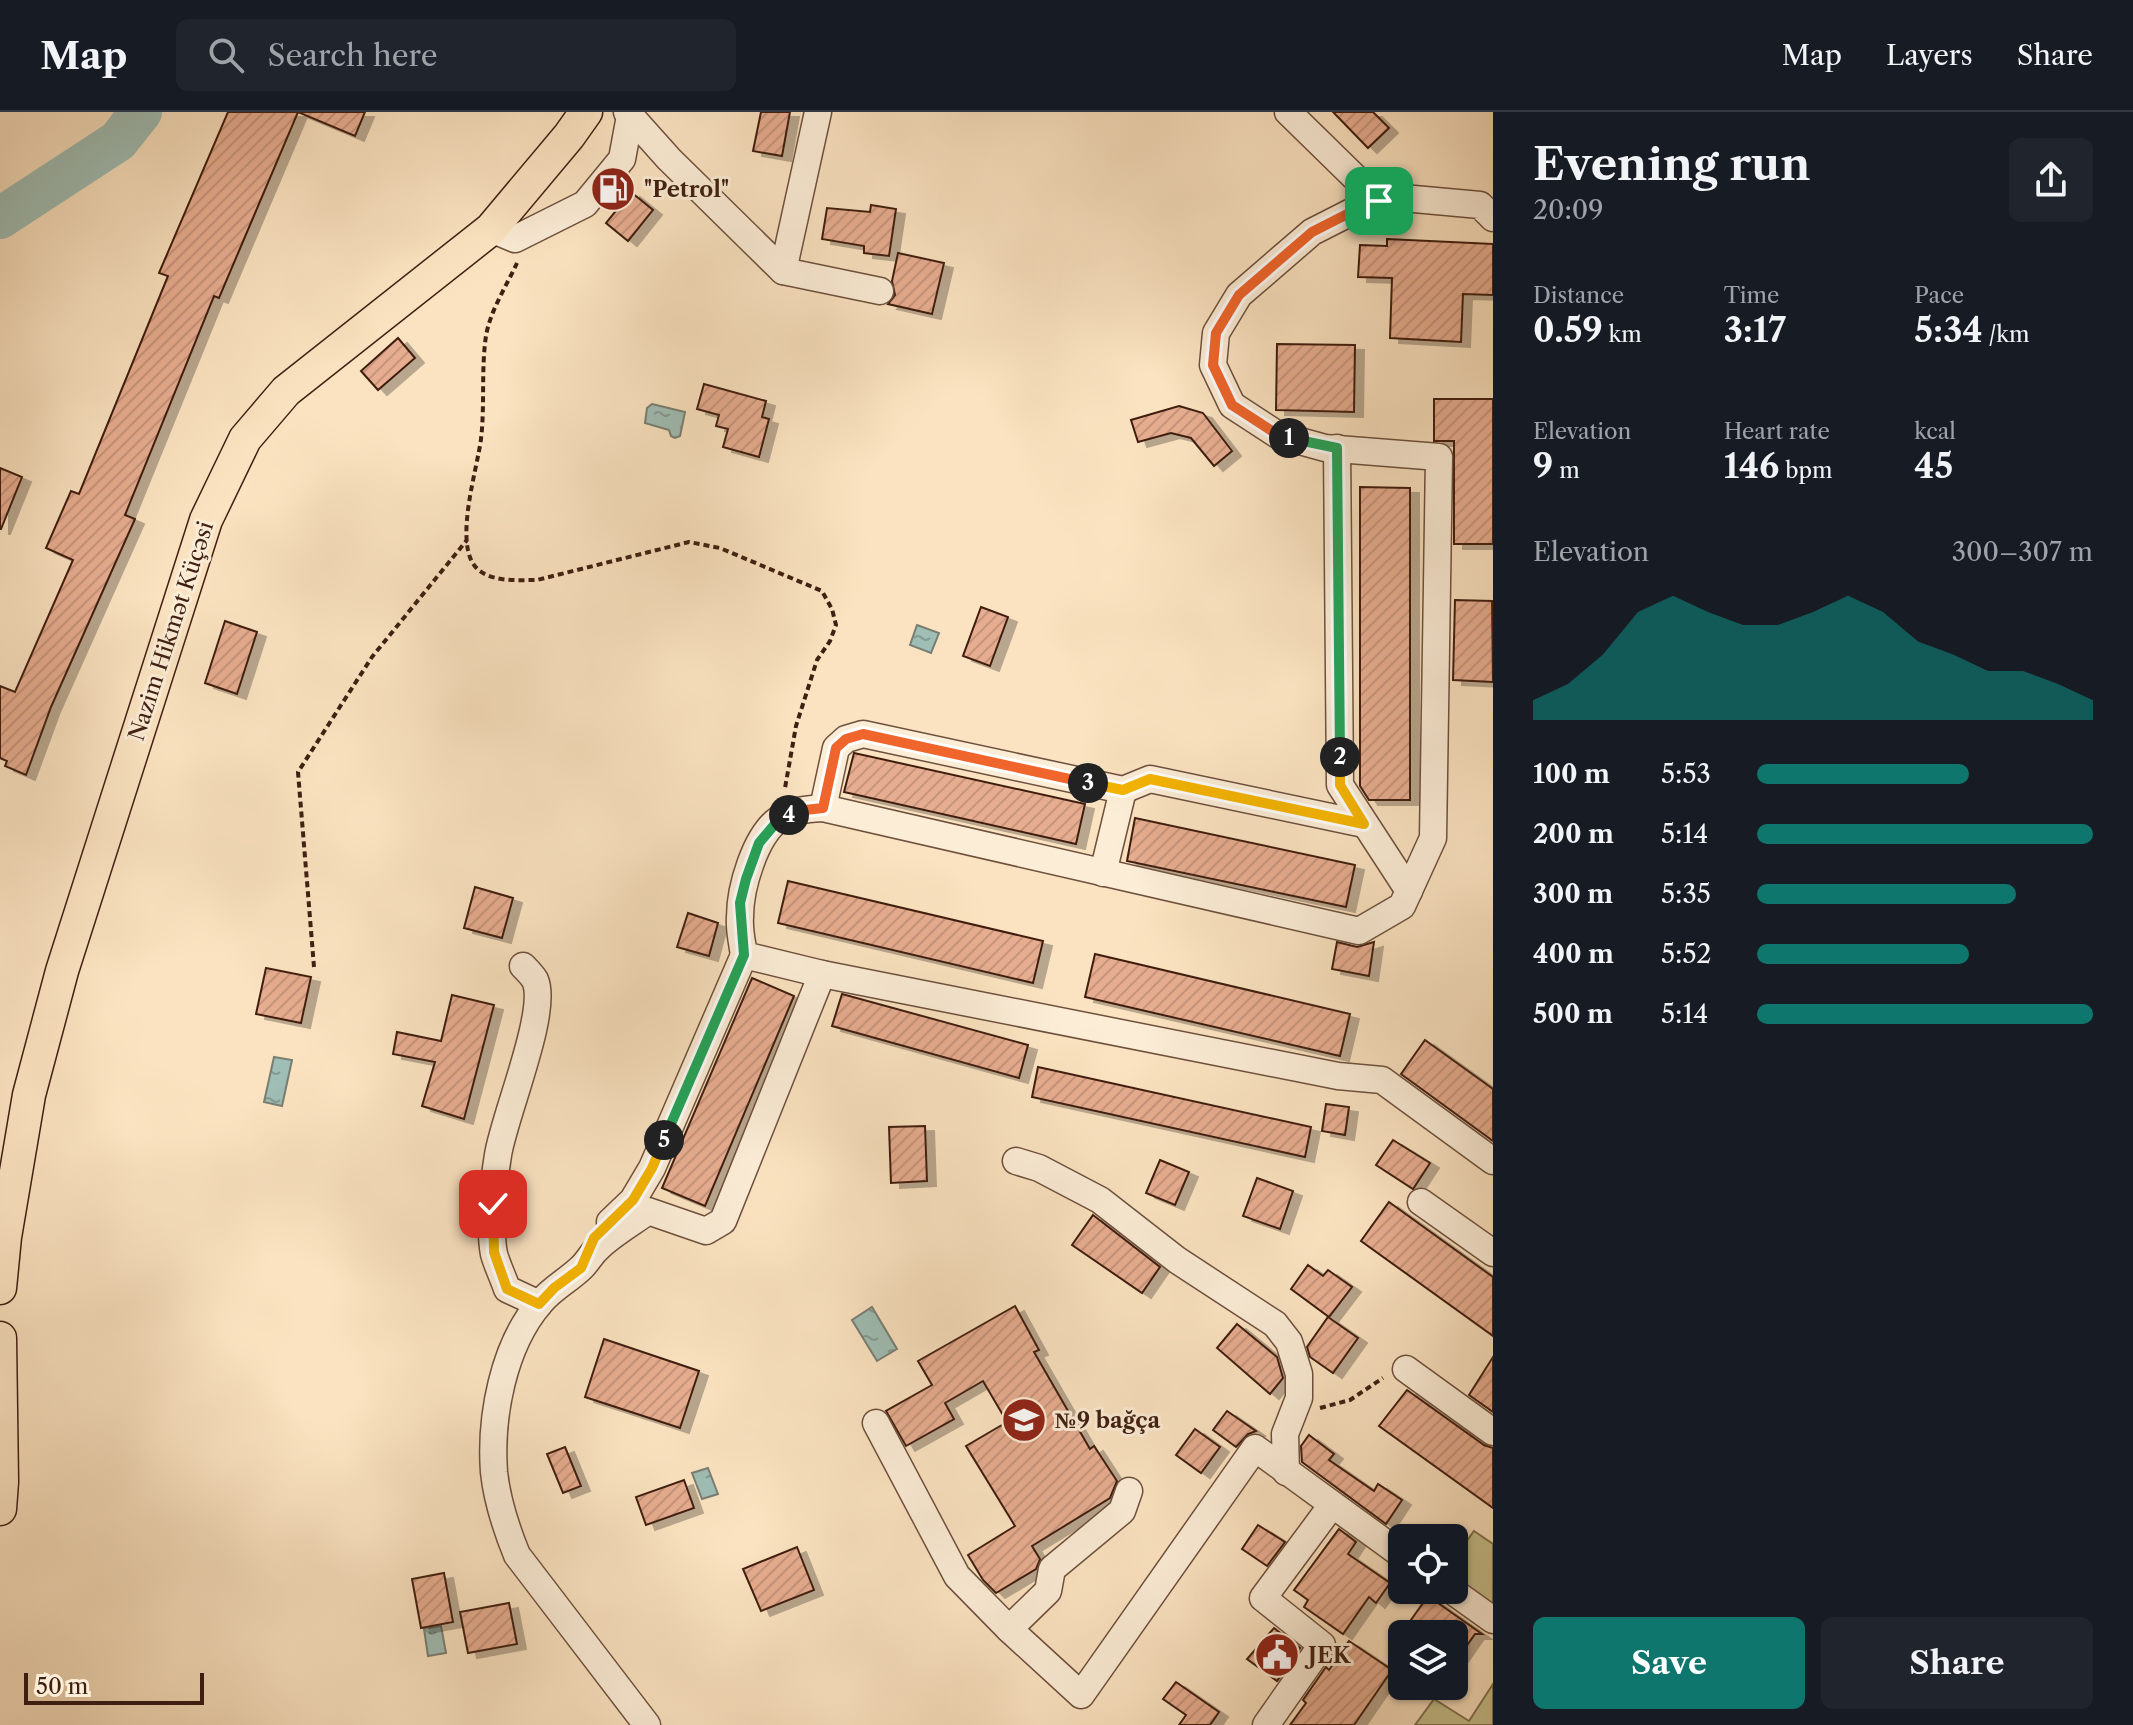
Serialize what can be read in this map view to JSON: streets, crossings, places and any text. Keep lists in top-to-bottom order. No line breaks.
{"streets":{"main road":["Nazim Hikmət Küçəsi"]},"places":{"fuel station":["\"Petrol\""],"school or university":["№9 bağça"],"public building":["JEK"]},"scale_bar":"50 m","page":{"header":"Map","search":"Search here","nav":["Map","Layers","Share"],"heading":["Evening run","20:09"],"stats":[["Distance","0.59 km"],["Time","3:17"],["Pace","5:34 /km"],["Elevation","9 m"],["Heart rate","146 bpm"],["kcal","45"]],"pins":["1","2","3","4","5"],"chart":["Elevation","300–307 m"],"list":[{"name":"100 m","note":"5:53"},{"name":"200 m","note":"5:14"},{"name":"300 m","note":"5:35"},{"name":"400 m","note":"5:52"},{"name":"500 m","note":"5:14"}],"buttons":["Save","Share"],"scale":"50 m"}}
